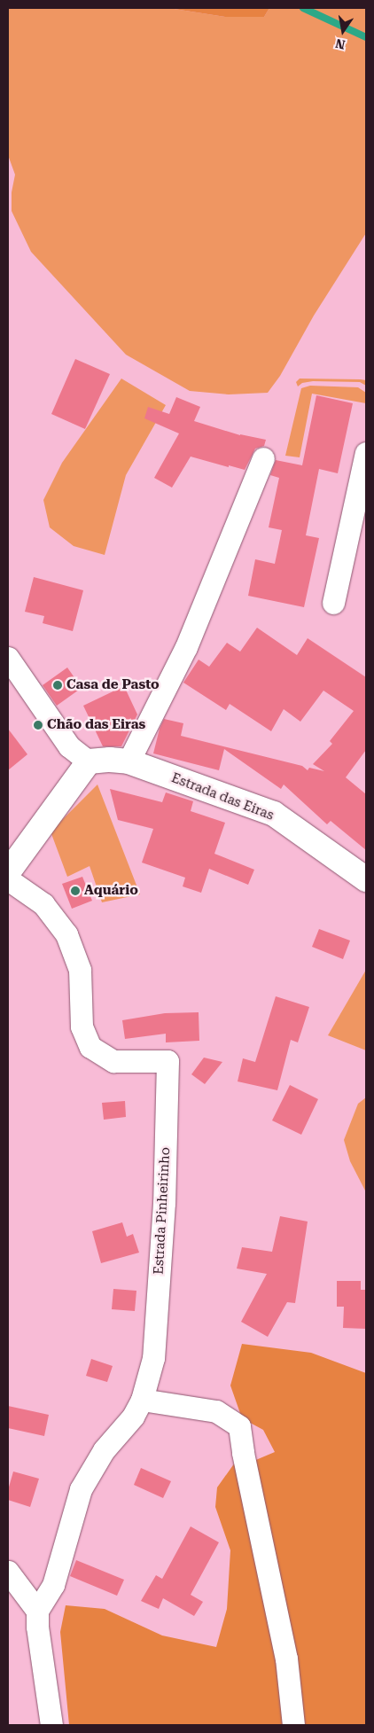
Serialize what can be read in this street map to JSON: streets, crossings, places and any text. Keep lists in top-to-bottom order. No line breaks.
{"streets":{"street":["Estrada das Eiras","Estrada Pinheirinho"]},"places":["Casa de Pasto","Chão das Eiras","Aquário"],"north":"bottom"}
